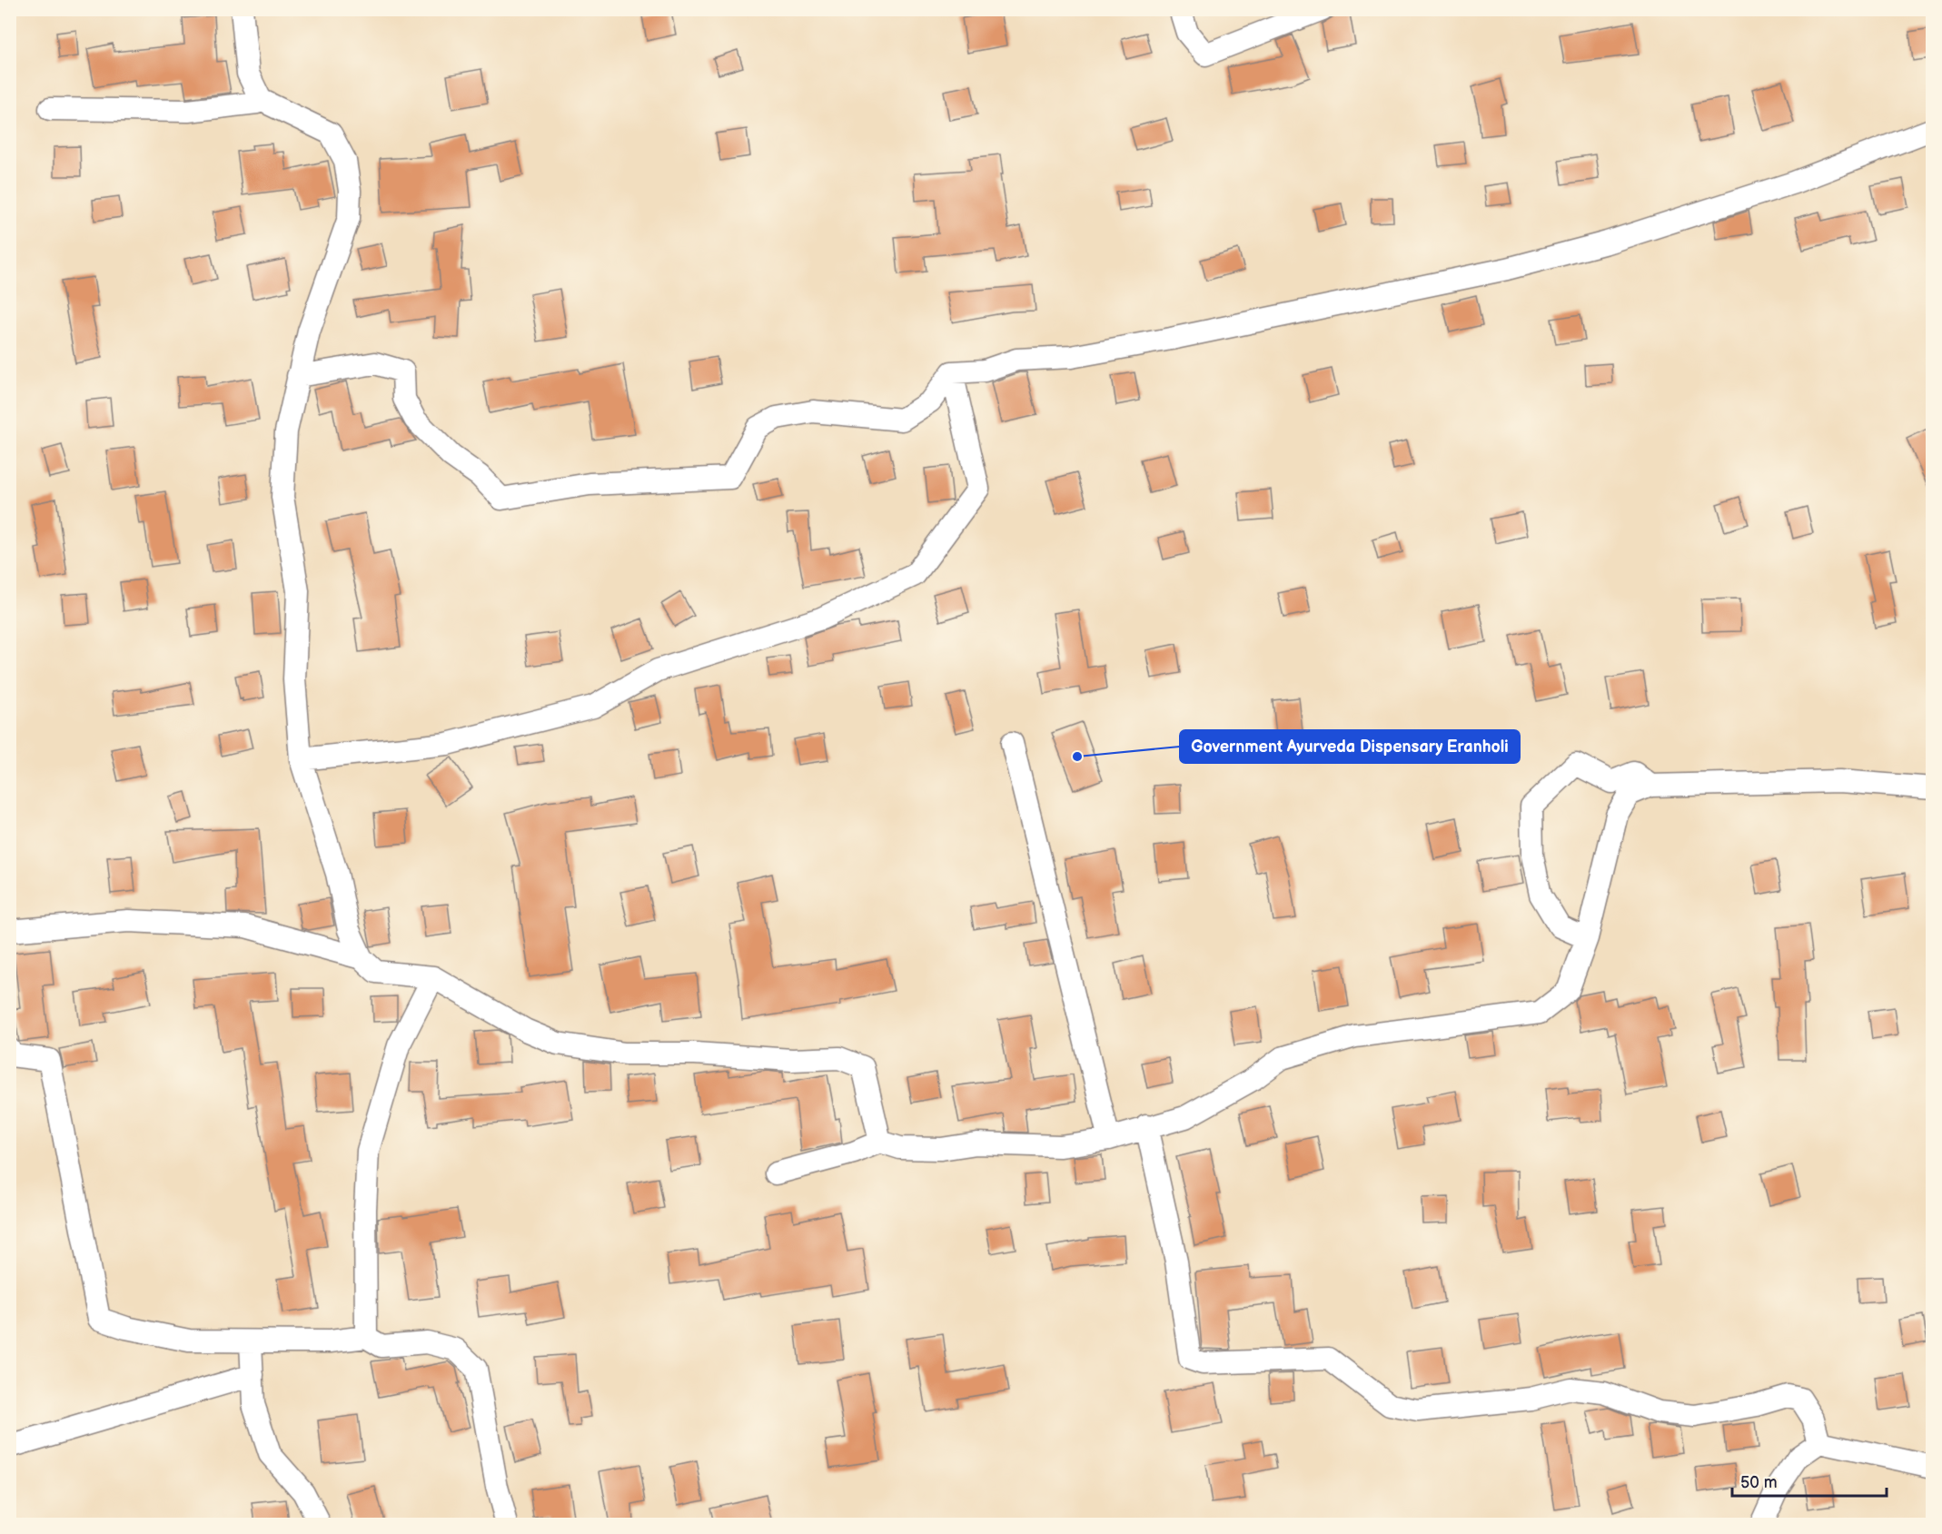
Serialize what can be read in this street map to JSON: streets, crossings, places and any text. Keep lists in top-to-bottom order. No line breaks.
{"places":["Government Ayurveda Dispensary Eranholi"],"scale_bar":"50 m"}
